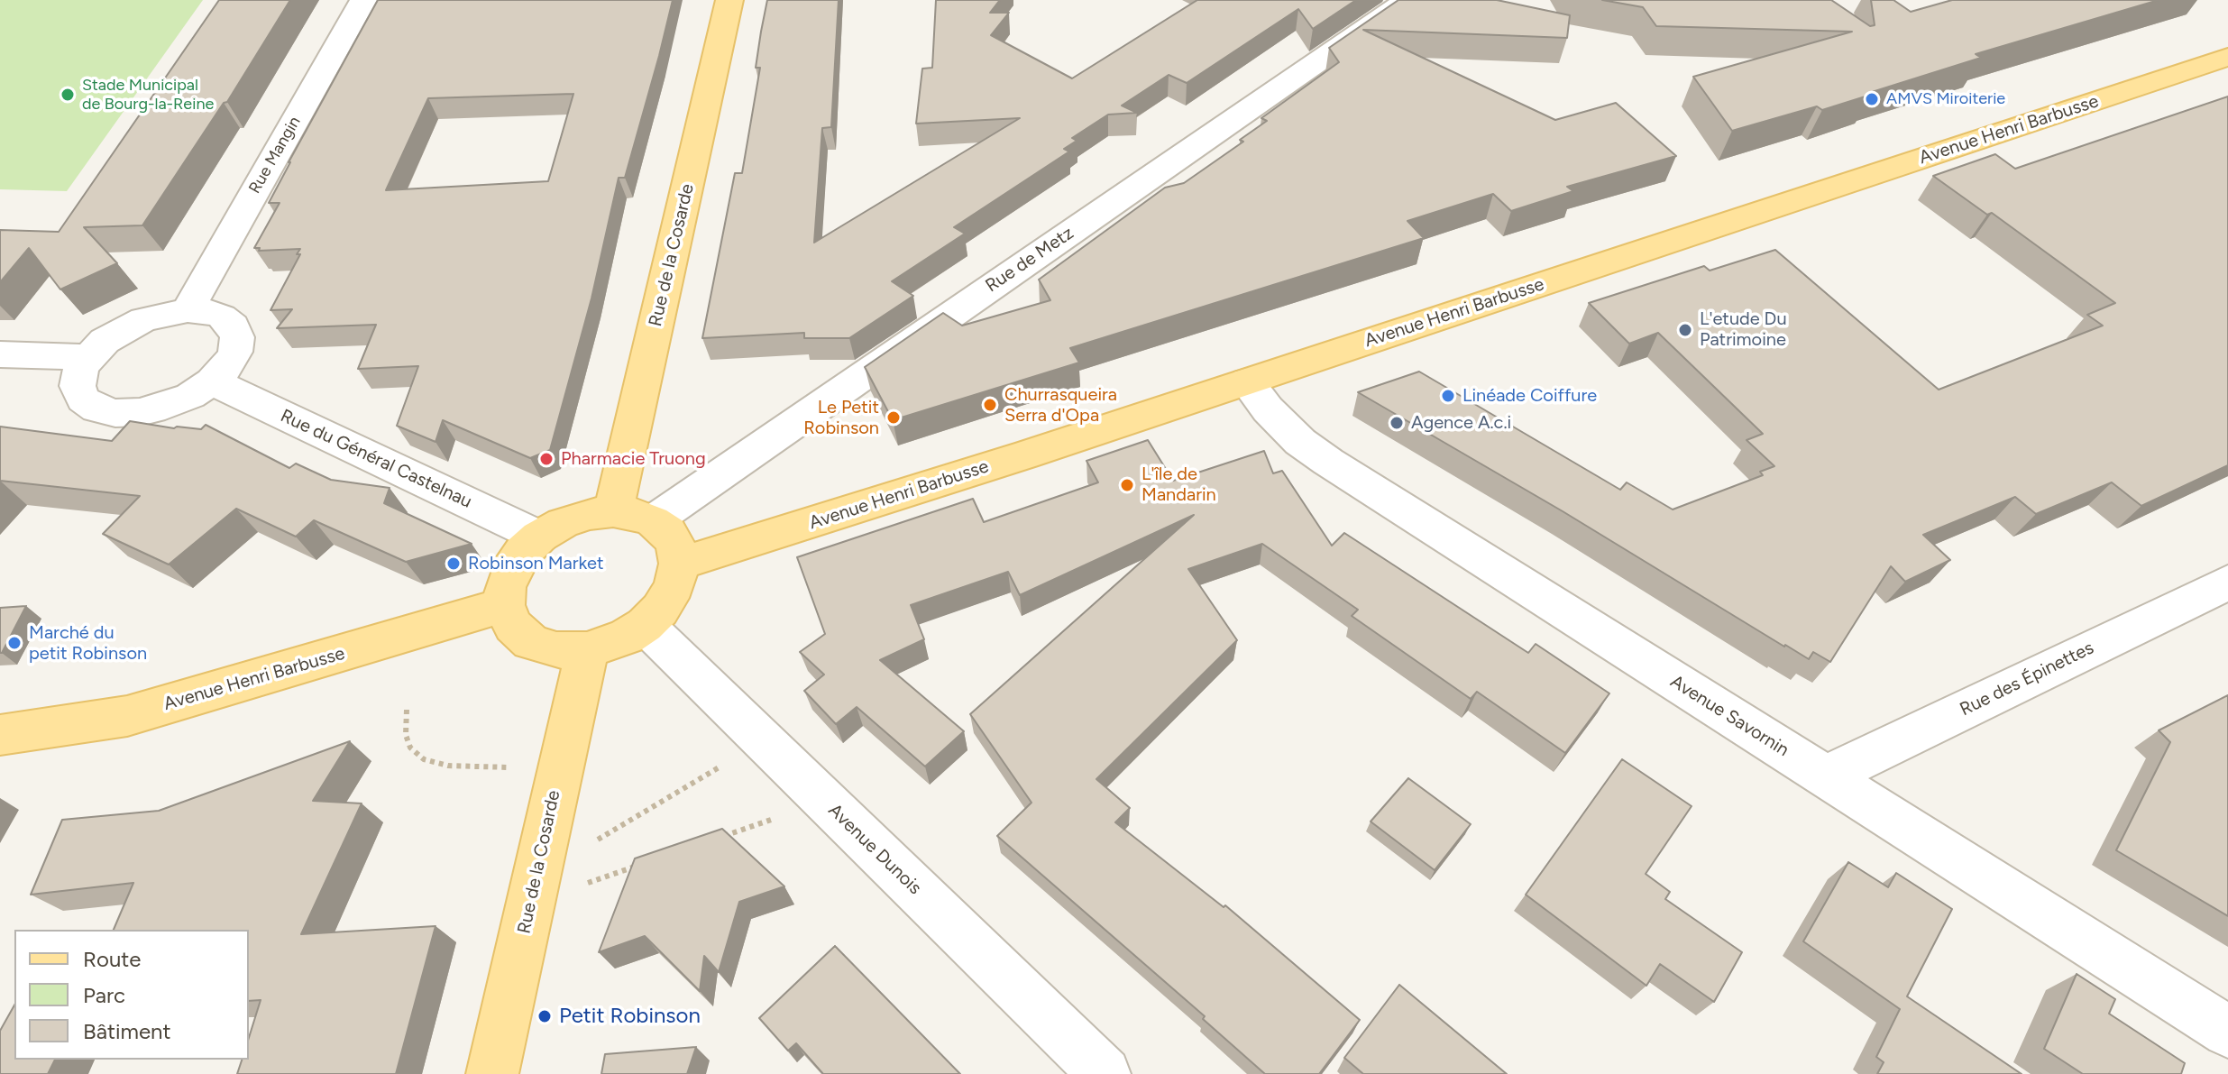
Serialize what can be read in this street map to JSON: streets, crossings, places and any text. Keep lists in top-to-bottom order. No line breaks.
{"streets":{"main road":["Avenue Henri Barbusse","Rue de la Cosarde"],"street":["Rue Mangin","Rue de Metz","Rue du Général Castelnau","Rue des Épinettes","Avenue Savornin","Avenue Dunois"]},"crossings":[["Avenue Henri Barbusse","Rue de la Cosarde"],["Avenue Henri Barbusse","Rue de Metz"],["Avenue Henri Barbusse","Rue du Général Castelnau"],["Avenue Henri Barbusse","Avenue Savornin"],["Avenue Henri Barbusse","Avenue Dunois"],["Rue de la Cosarde","Rue de Metz"],["Rue de la Cosarde","Rue du Général Castelnau"],["Rue de la Cosarde","Avenue Dunois"],["Rue de Metz","Rue du Général Castelnau"],["Rue de Metz","Avenue Dunois"],["Rue du Général Castelnau","Avenue Dunois"],["Rue des Épinettes","Avenue Savornin"]],"places":["Stade Municipal de Bourg-la-Reine","AMVS Miroiterie","L'etude Du Patrimoine","Linéade Coiffure","Churrasqueira Serra d'Opa","Le Petit Robinson","Agence A.c.i","Pharmacie Truong","L'île de Mandarin","Robinson Market","Marché du petit Robinson","Petit Robinson"],"legend":["Route","Parc","Bâtiment"]}
